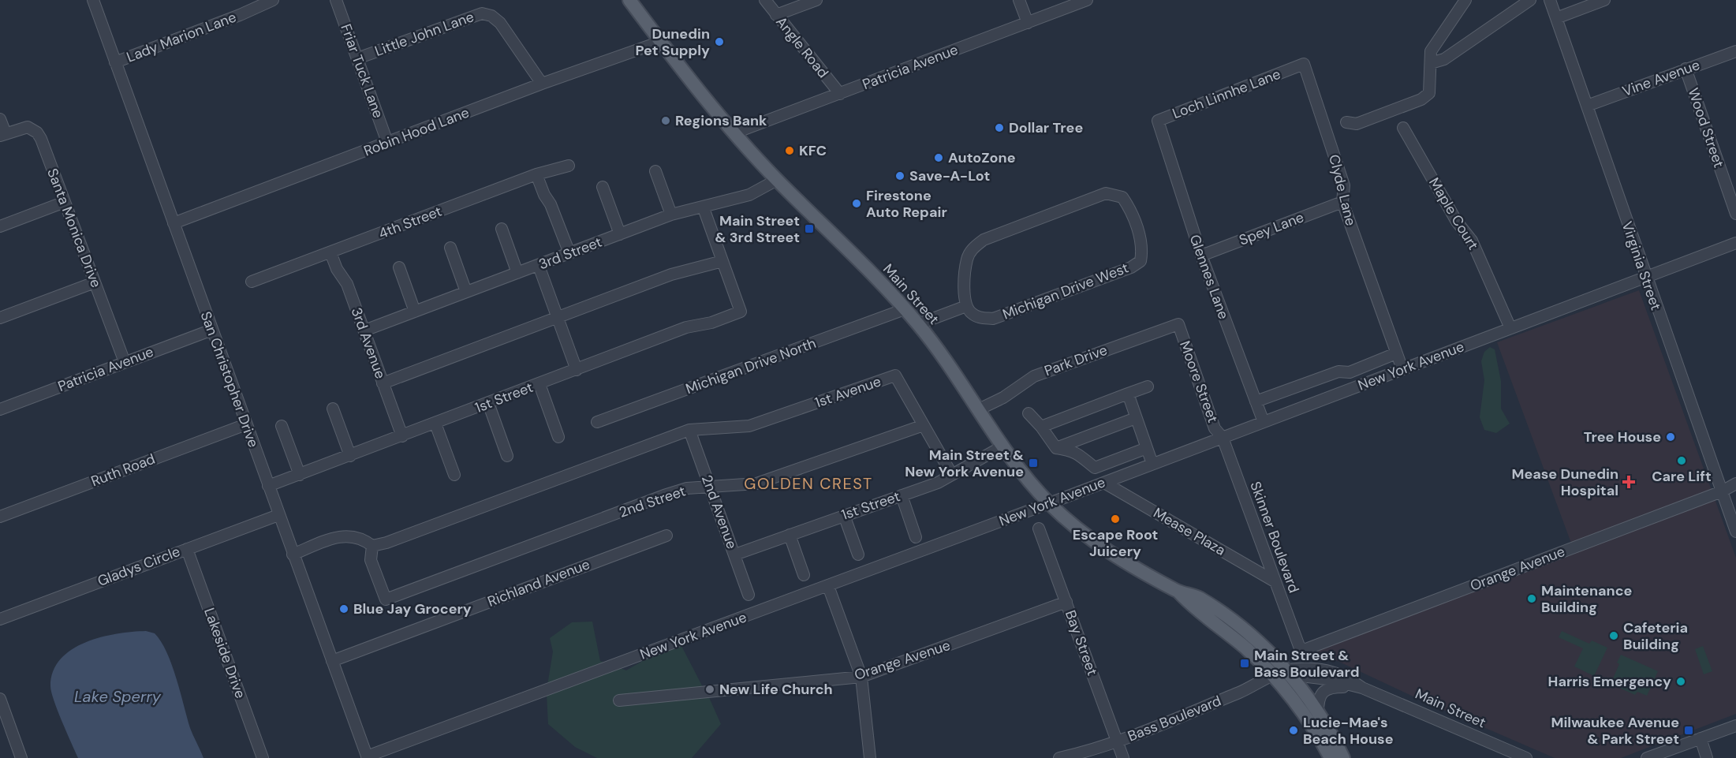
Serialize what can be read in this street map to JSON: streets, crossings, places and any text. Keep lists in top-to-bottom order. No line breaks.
{"streets":{"main road":["Main Street"],"street":["Little John Lane","Lady Marion Lane","Angle Road","Patricia Avenue","Friar Tuck Lane","Vine Avenue","Loch Linnhe Lane","Wood Street","Robin Hood Lane","Clyde Lane","Maple Court","4th Street","Santa Monica Drive","Spey Lane","3rd Street","Virginia Street","Glennes Lane","Michigan Drive West","3rd Avenue","Park Drive","Michigan Drive North","New York Avenue","San Christopher Drive","Moore Street","1st Avenue","1st Street","Ruth Road","2nd Street","2nd Avenue","Mease Plaza","Skinner Boulevard","Gladys Circle","Orange Avenue","Richland Avenue","Bay Street","Lakeside Drive","Bass Boulevard"]},"crossings":[["Little John Lane","Friar Tuck Lane"],["Little John Lane","Robin Hood Lane"],["Lady Marion Lane","San Christopher Drive"],["Angle Road","Patricia Avenue"],["Patricia Avenue","Santa Monica Drive"],["Patricia Avenue","Main Street"],["Patricia Avenue","San Christopher Drive"],["Friar Tuck Lane","Robin Hood Lane"],["Vine Avenue","Wood Street"],["Vine Avenue","Virginia Street"],["Loch Linnhe Lane","Clyde Lane"],["Loch Linnhe Lane","Glennes Lane"],["Robin Hood Lane","Main Street"],["Robin Hood Lane","San Christopher Drive"],["Clyde Lane","Spey Lane"],["Clyde Lane","New York Avenue"],["Maple Court","New York Avenue"],["4th Street","3rd Avenue"],["Spey Lane","Glennes Lane"],["3rd Street","Main Street"],["3rd Street","3rd Avenue"],["Virginia Street","New York Avenue"],["Virginia Street","Orange Avenue"],["Glennes Lane","New York Avenue"],["Main Street","Park Drive"],["Main Street","Michigan Drive North"],["Main Street","New York Avenue"],["Main Street","Bass Boulevard"],["3rd Avenue","1st Street"],["Park Drive","Moore Street"],["New York Avenue","San Christopher Drive"],["New York Avenue","Moore Street"],["New York Avenue","Mease Plaza"],["New York Avenue","Skinner Boulevard"],["San Christopher Drive","1st Street"],["San Christopher Drive","Ruth Road"],["San Christopher Drive","Gladys Circle"],["San Christopher Drive","Richland Avenue"],["Moore Street","Skinner Boulevard"],["1st Avenue","1st Street"],["1st Avenue","2nd Street"],["1st Avenue","2nd Avenue"],["1st Street","2nd Avenue"],["2nd Street","2nd Avenue"],["Mease Plaza","Skinner Boulevard"],["Skinner Boulevard","Orange Avenue"],["Gladys Circle","Lakeside Drive"],["Orange Avenue","Bay Street"],["Bay Street","Bass Boulevard"]],"districts":["GOLDEN CREST"],"water":["Lake Sperry"],"places":{"other":["Dunedin Pet Supply","Regions Bank","Dollar Tree","KFC","AutoZone","Save-A-Lot","Firestone Auto Repair","Tree House","Care Lift","Escape Root Juicery","Maintenance Building","Blue Jay Grocery","Cafeteria Building","Harris Emergency","New Life Church","Lucie-Mae's Beach House"],"transit":["Main Street & 3rd Street","Main Street & New York Avenue","Main Street & Bass Boulevard","Milwaukee Avenue & Park Street"],"health":["Mease Dunedin Hospital"]}}
